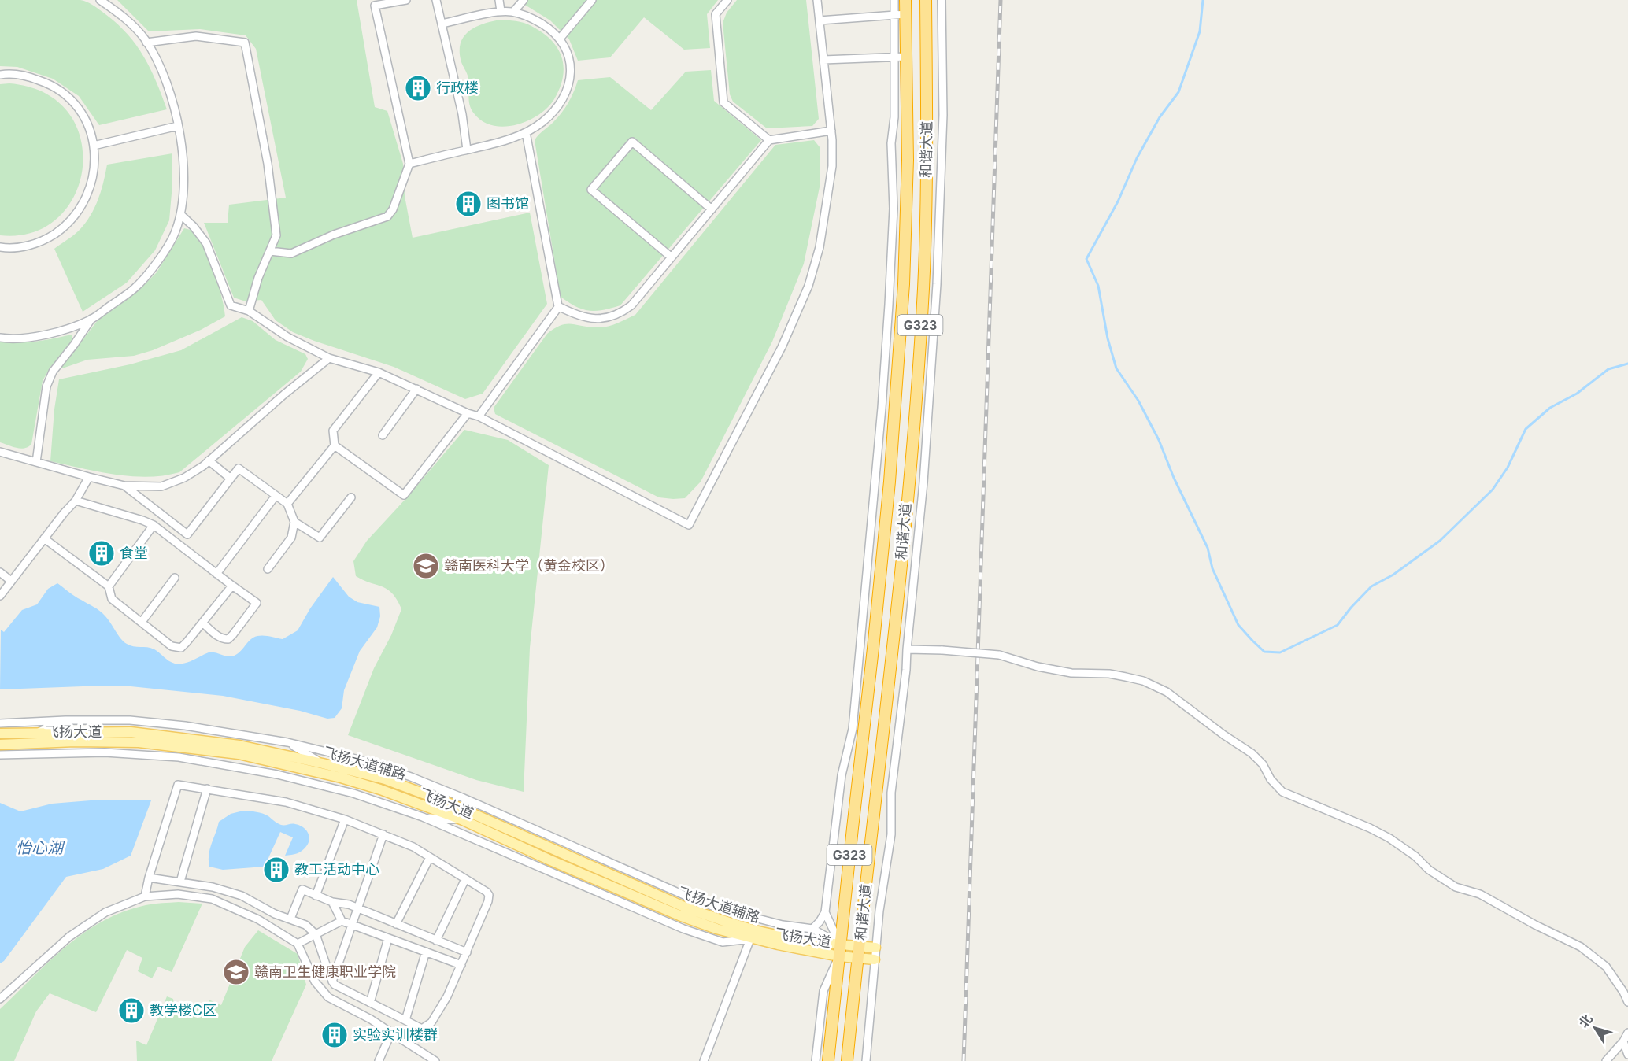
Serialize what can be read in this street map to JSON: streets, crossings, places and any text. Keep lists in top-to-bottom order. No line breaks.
{"streets":{"highway":["和谐大道","G323"],"main road":["飞扬大道"],"street":["飞扬大道辅路"]},"crossings":[["和谐大道","G323"],["和谐大道","飞扬大道"],["和谐大道","飞扬大道辅路"],["G323","飞扬大道"],["G323","飞扬大道辅路"],["飞扬大道","飞扬大道辅路"]],"water":["怡心湖"],"places":{"building":["行政楼","图书馆","食堂","教工活动中心","教学楼C区","实验实训楼群"],"school or university":["赣南医科大学（黄金校区）","赣南卫生健康职业学院"]},"north":"top left"}
